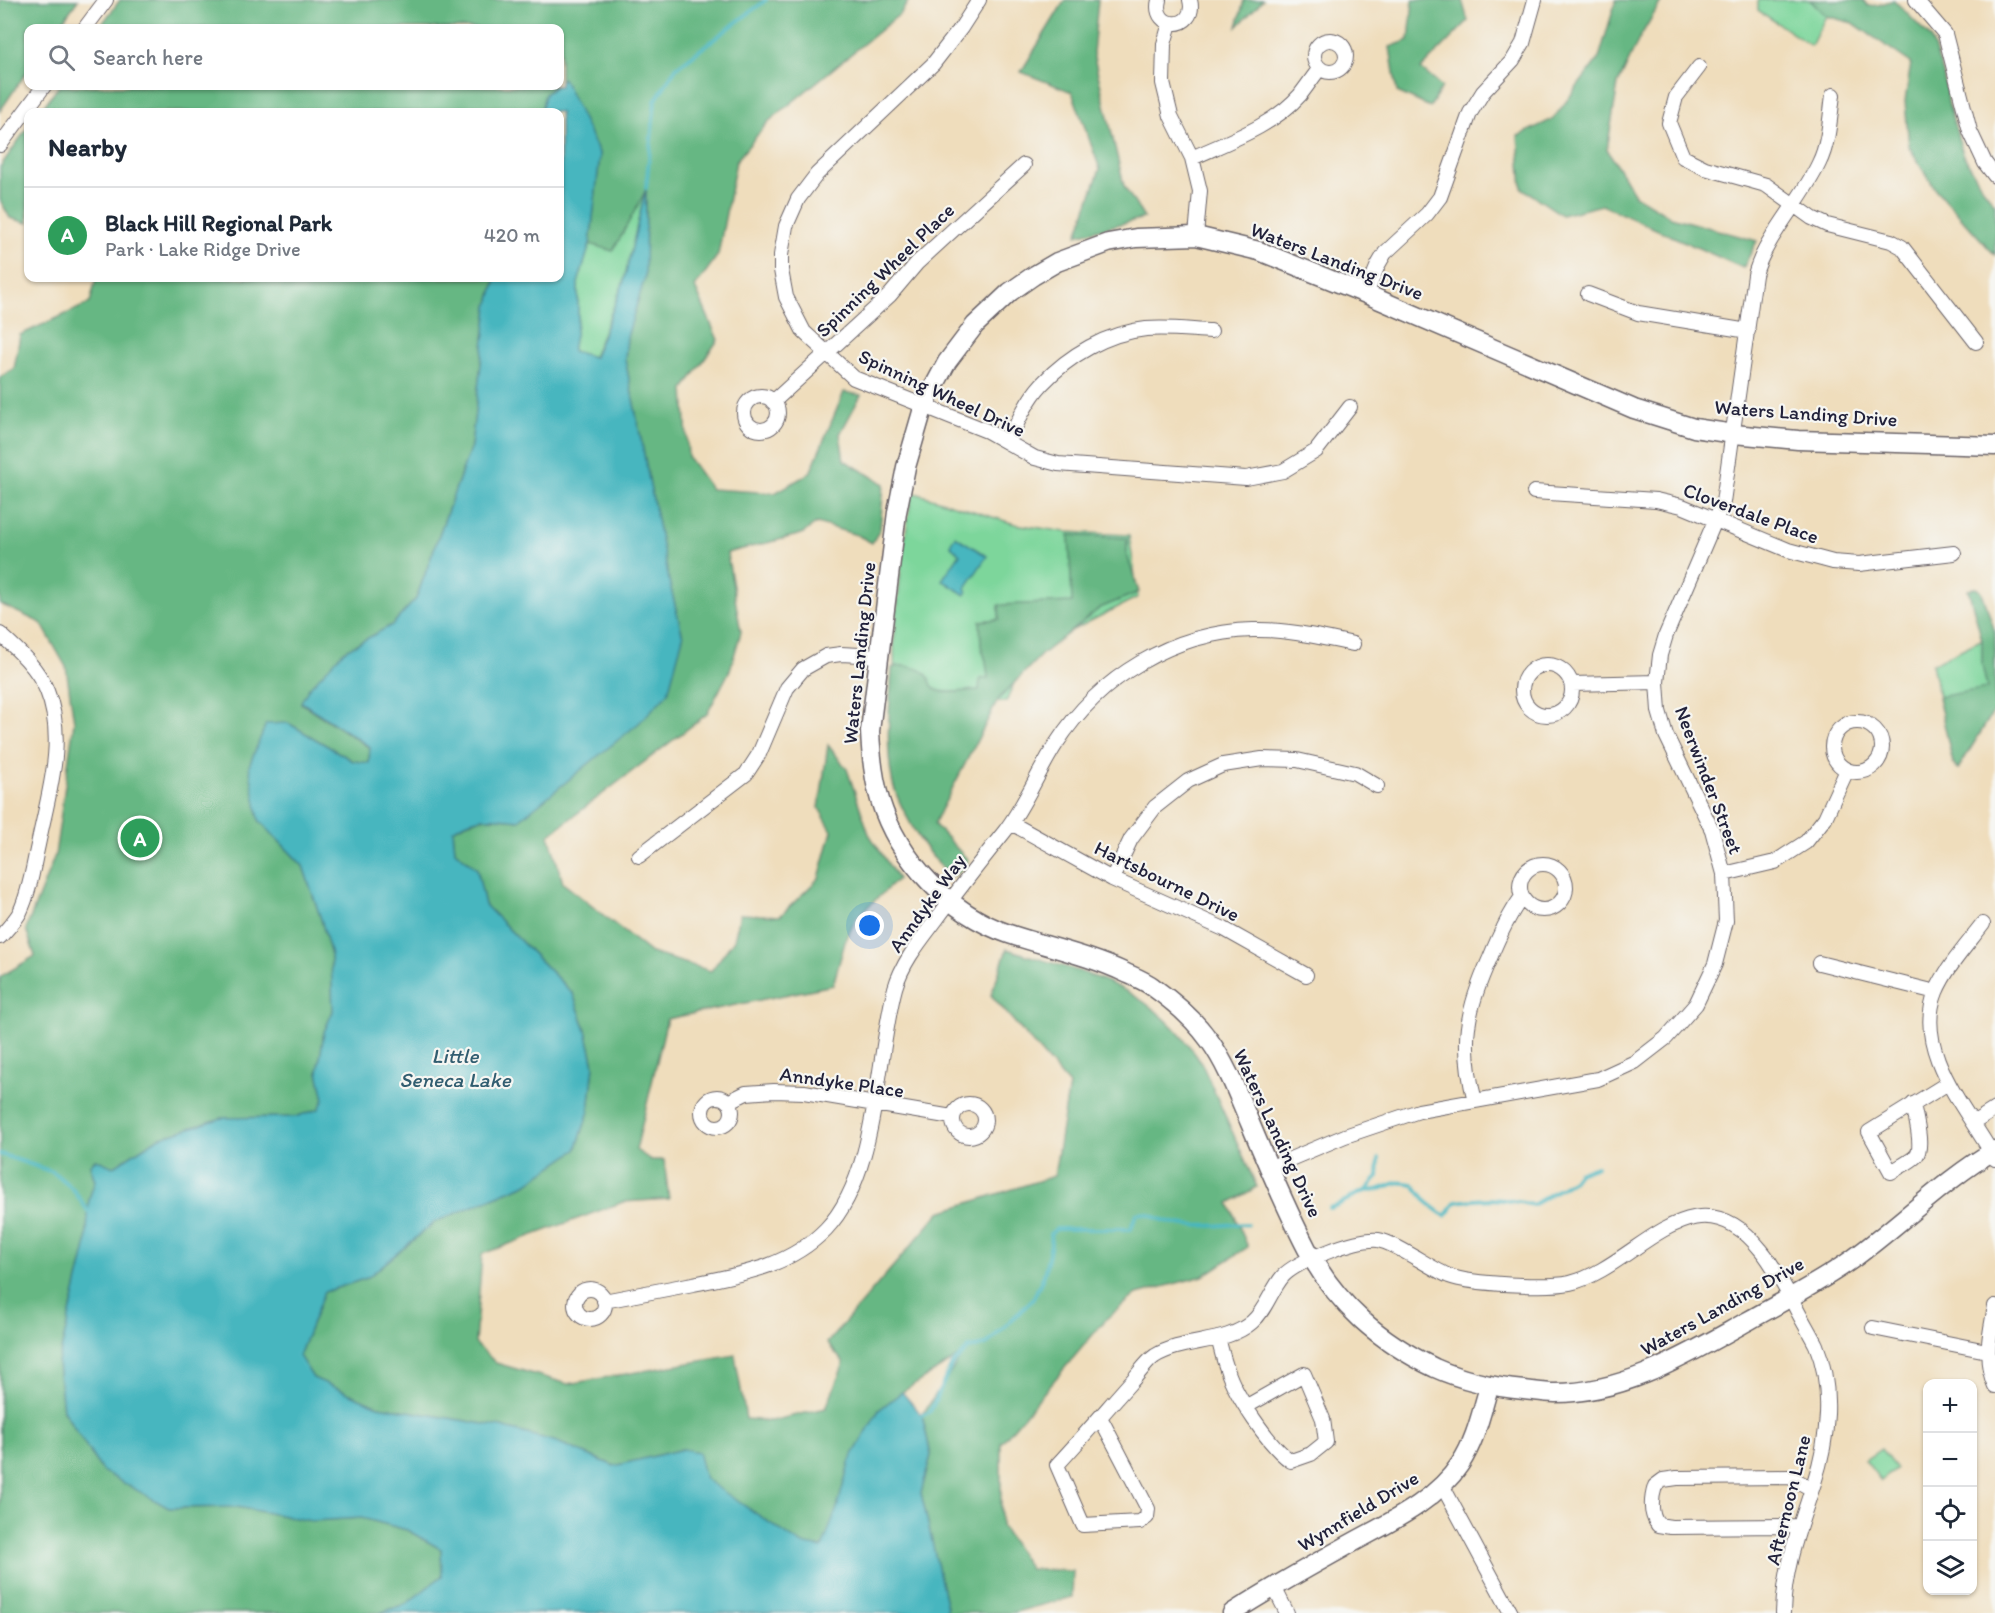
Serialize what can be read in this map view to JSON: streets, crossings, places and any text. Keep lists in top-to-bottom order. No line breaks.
{"streets":{"street":["Waters Landing Drive","Spinning Wheel Place","Spinning Wheel Drive","Cloverdale Place","Neerwinder Street","Hartsbourne Drive","Anndyke Way","Anndyke Place","Afternoon Lane","Wynnfield Drive"]},"crossings":[["Waters Landing Drive","Spinning Wheel Drive"],["Waters Landing Drive","Neerwinder Street"],["Waters Landing Drive","Anndyke Way"],["Waters Landing Drive","Afternoon Lane"],["Waters Landing Drive","Wynnfield Drive"],["Spinning Wheel Place","Spinning Wheel Drive"],["Cloverdale Place","Neerwinder Street"],["Hartsbourne Drive","Anndyke Way"],["Anndyke Way","Anndyke Place"]],"water":["Little Seneca Lake"],"page":{"search":"Search here","heading":"Nearby","list":[{"mark":"A","name":"Black Hill Regional Park","note":"Park · Lake Ridge Drive","value":"420 m"}],"pins":"A","map_buttons":["+","−"]}}
